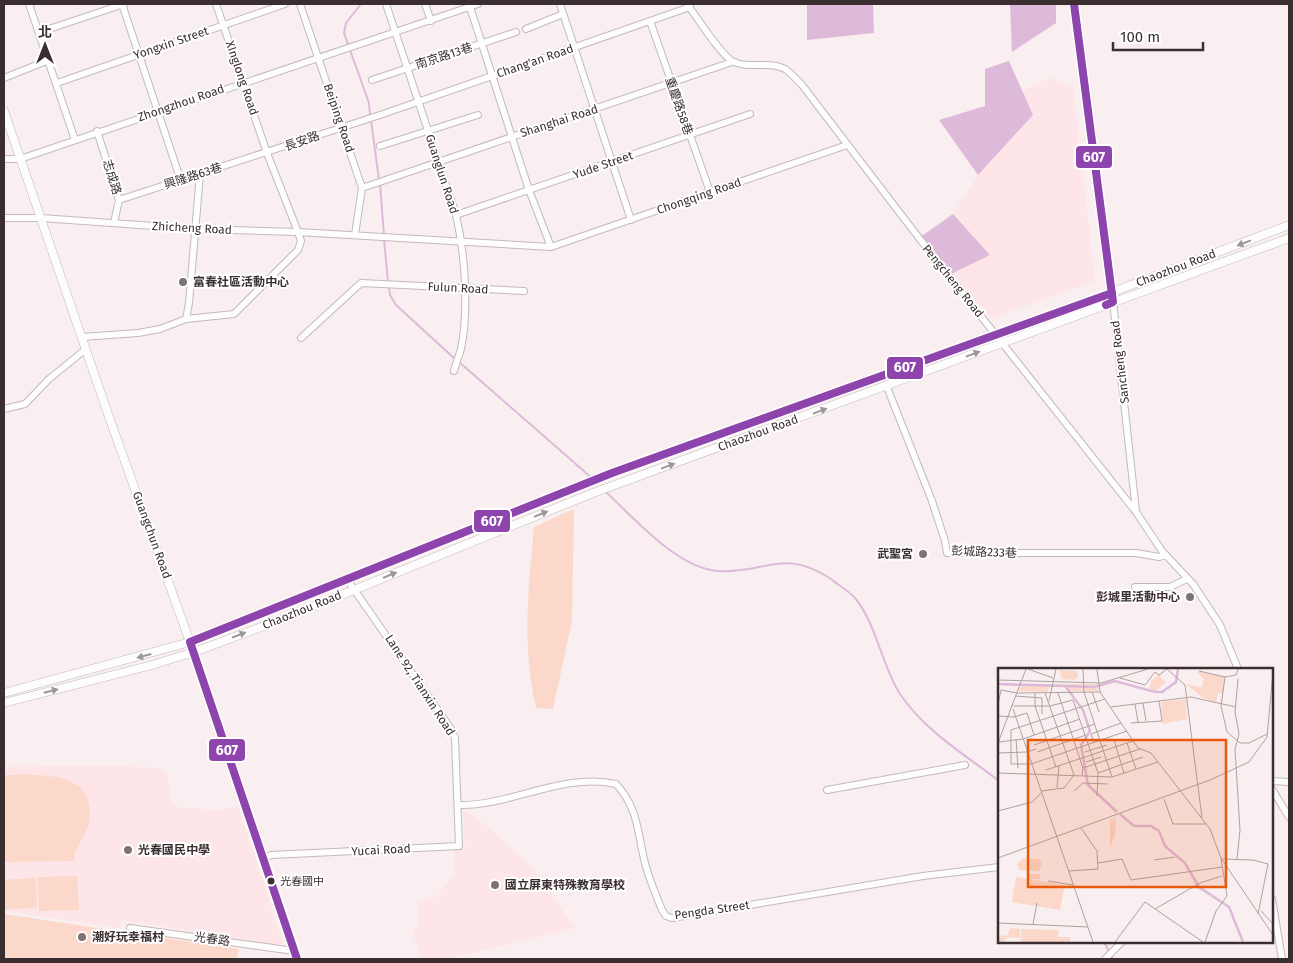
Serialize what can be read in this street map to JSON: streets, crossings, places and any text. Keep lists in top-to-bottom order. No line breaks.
{"streets":{"main road":["Chaozhou Road","Guangchun Road"],"street":["Yongxin Street","南京路13巷","Chang'an Road","XInglong Road","Zhongzhou Road","重慶路58巷","Beiping Road","Shanghai Road","長安路","Yude Street","Guanglun Road","興隆路63巷","志成路","Chongqing Road","Zhicheng Road","Pengcheng Road","Fulun Road","Sancheng Road","彭城路233巷","Lane 92, Tianxin Road","Yucai Road","Pengda Street","光春路"]},"crossings":[["Yongxin Street","XInglong Road"],["南京路13巷","Guanglun Road"],["Chang'an Road","重慶路58巷"],["Chang'an Road","長安路"],["Chang'an Road","Guanglun Road"],["XInglong Road","Zhongzhou Road"],["XInglong Road","長安路"],["XInglong Road","興隆路63巷"],["XInglong Road","Zhicheng Road"],["Zhongzhou Road","Beiping Road"],["Zhongzhou Road","Guanglun Road"],["Zhongzhou Road","志成路"],["Zhongzhou Road","Guangchun Road"],["重慶路58巷","Shanghai Road"],["重慶路58巷","Yude Street"],["重慶路58巷","Chongqing Road"],["Beiping Road","Shanghai Road"],["Beiping Road","長安路"],["Beiping Road","Zhicheng Road"],["Shanghai Road","Guanglun Road"],["Shanghai Road","Pengcheng Road"],["長安路","興隆路63巷"],["Yude Street","Guanglun Road"],["Guanglun Road","Zhicheng Road"],["Guanglun Road","Fulun Road"],["興隆路63巷","志成路"],["志成路","Zhicheng Road"],["Chongqing Road","Pengcheng Road"],["Zhicheng Road","Guangchun Road"],["Chaozhou Road","Pengcheng Road"],["Chaozhou Road","Sancheng Road"],["Chaozhou Road","Guangchun Road"],["Chaozhou Road","彭城路233巷"],["Chaozhou Road","Lane 92, Tianxin Road"],["Pengcheng Road","Sancheng Road"],["Pengcheng Road","彭城路233巷"],["Guangchun Road","Yucai Road"],["Guangchun Road","光春路"],["Lane 92, Tianxin Road","Yucai Road"],["Lane 92, Tianxin Road","Pengda Street"],["Yucai Road","Pengda Street"]],"places":["富春社區活動中心","武聖宮","彭城里活動中心","光春國民中學","光春國中","國立屏東特殊教育學校","潮好玩幸福村"],"lines":["transit line 607"],"scale_bar":"100 m","north":"top"}
